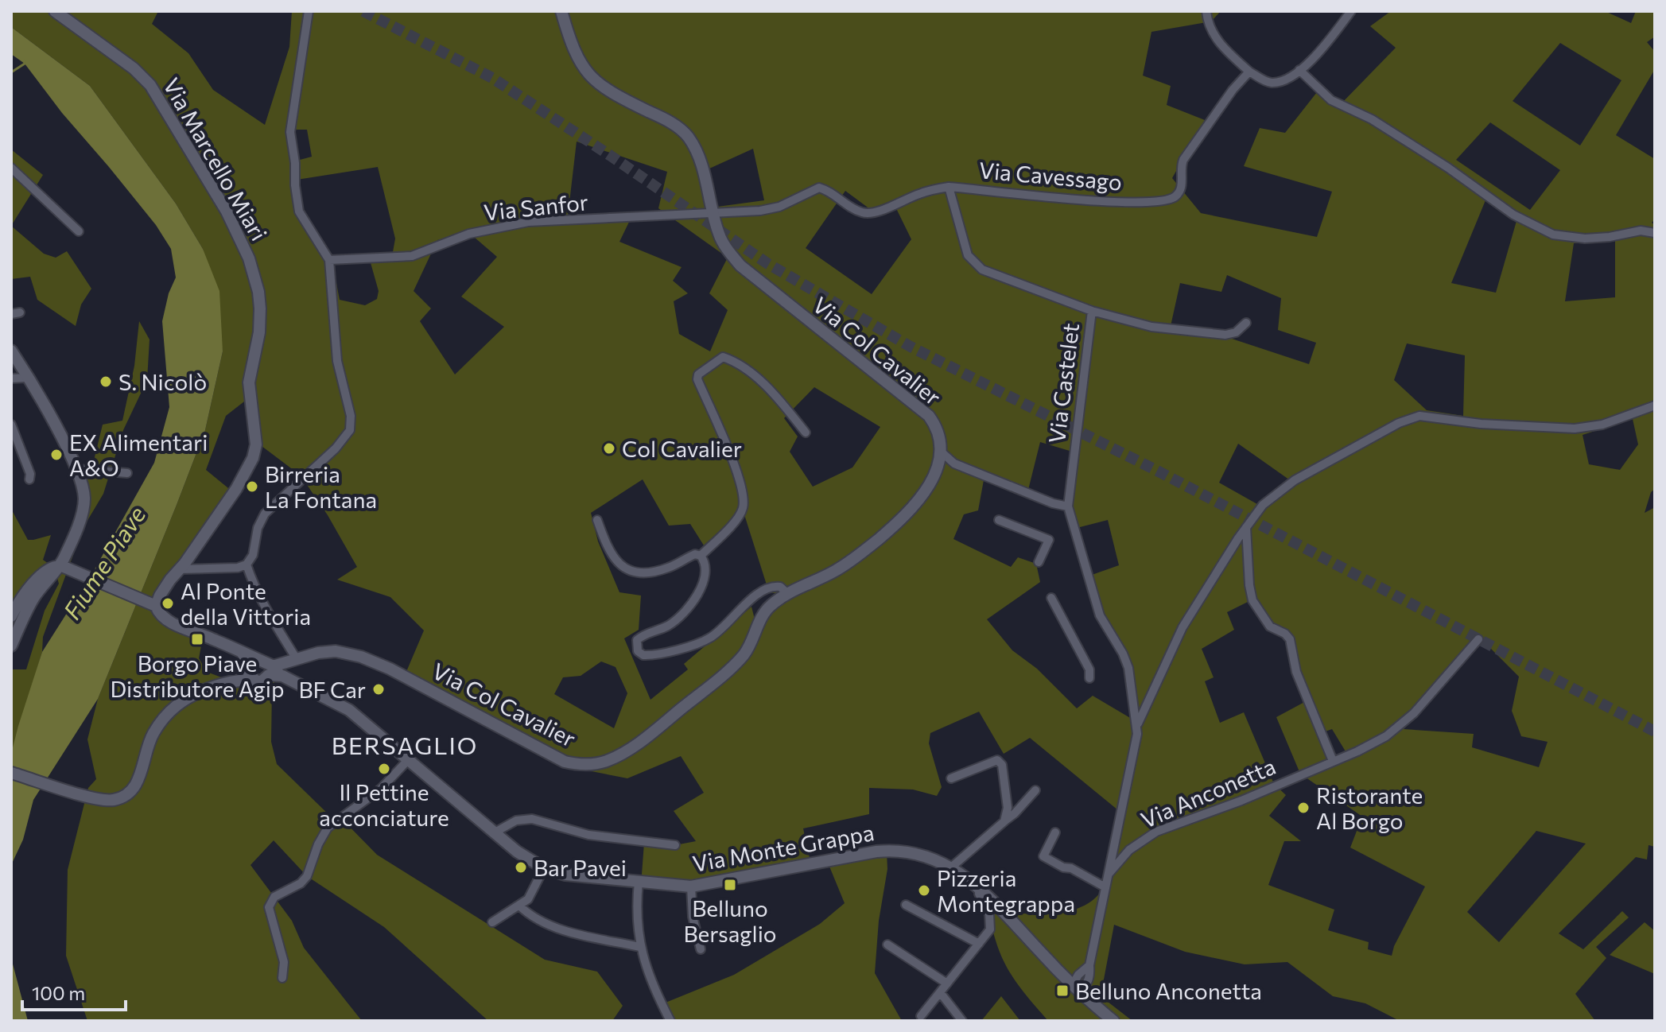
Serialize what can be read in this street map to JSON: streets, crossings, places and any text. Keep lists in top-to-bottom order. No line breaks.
{"streets":{"street":["Via Marcello Miari","Via Cavessago","Via Sanfor","Via Col Cavalier","Via Castelet","Via Anconetta","Via Monte Grappa"]},"crossings":[["Via Marcello Miari","Via Monte Grappa"],["Via Cavessago","Via Sanfor"],["Via Cavessago","Via Col Cavalier"],["Via Sanfor","Via Col Cavalier"],["Via Col Cavalier","Via Monte Grappa"],["Via Castelet","Via Anconetta"],["Via Anconetta","Via Monte Grappa"]],"districts":["BERSAGLIO"],"water":["Fiume Piave"],"places":{"other":["S. Nicolò","Col Cavalier","EX Alimentari A&O","Birreria La Fontana","Al Ponte della Vittoria","BF Car","Il Pettine acconciature","Ristorante Al Borgo","Bar Pavei","Pizzeria Montegrappa"],"transit":["Borgo Piave Distributore Agip","Belluno Bersaglio","Belluno Anconetta"]},"scale_bar":"100 m"}
